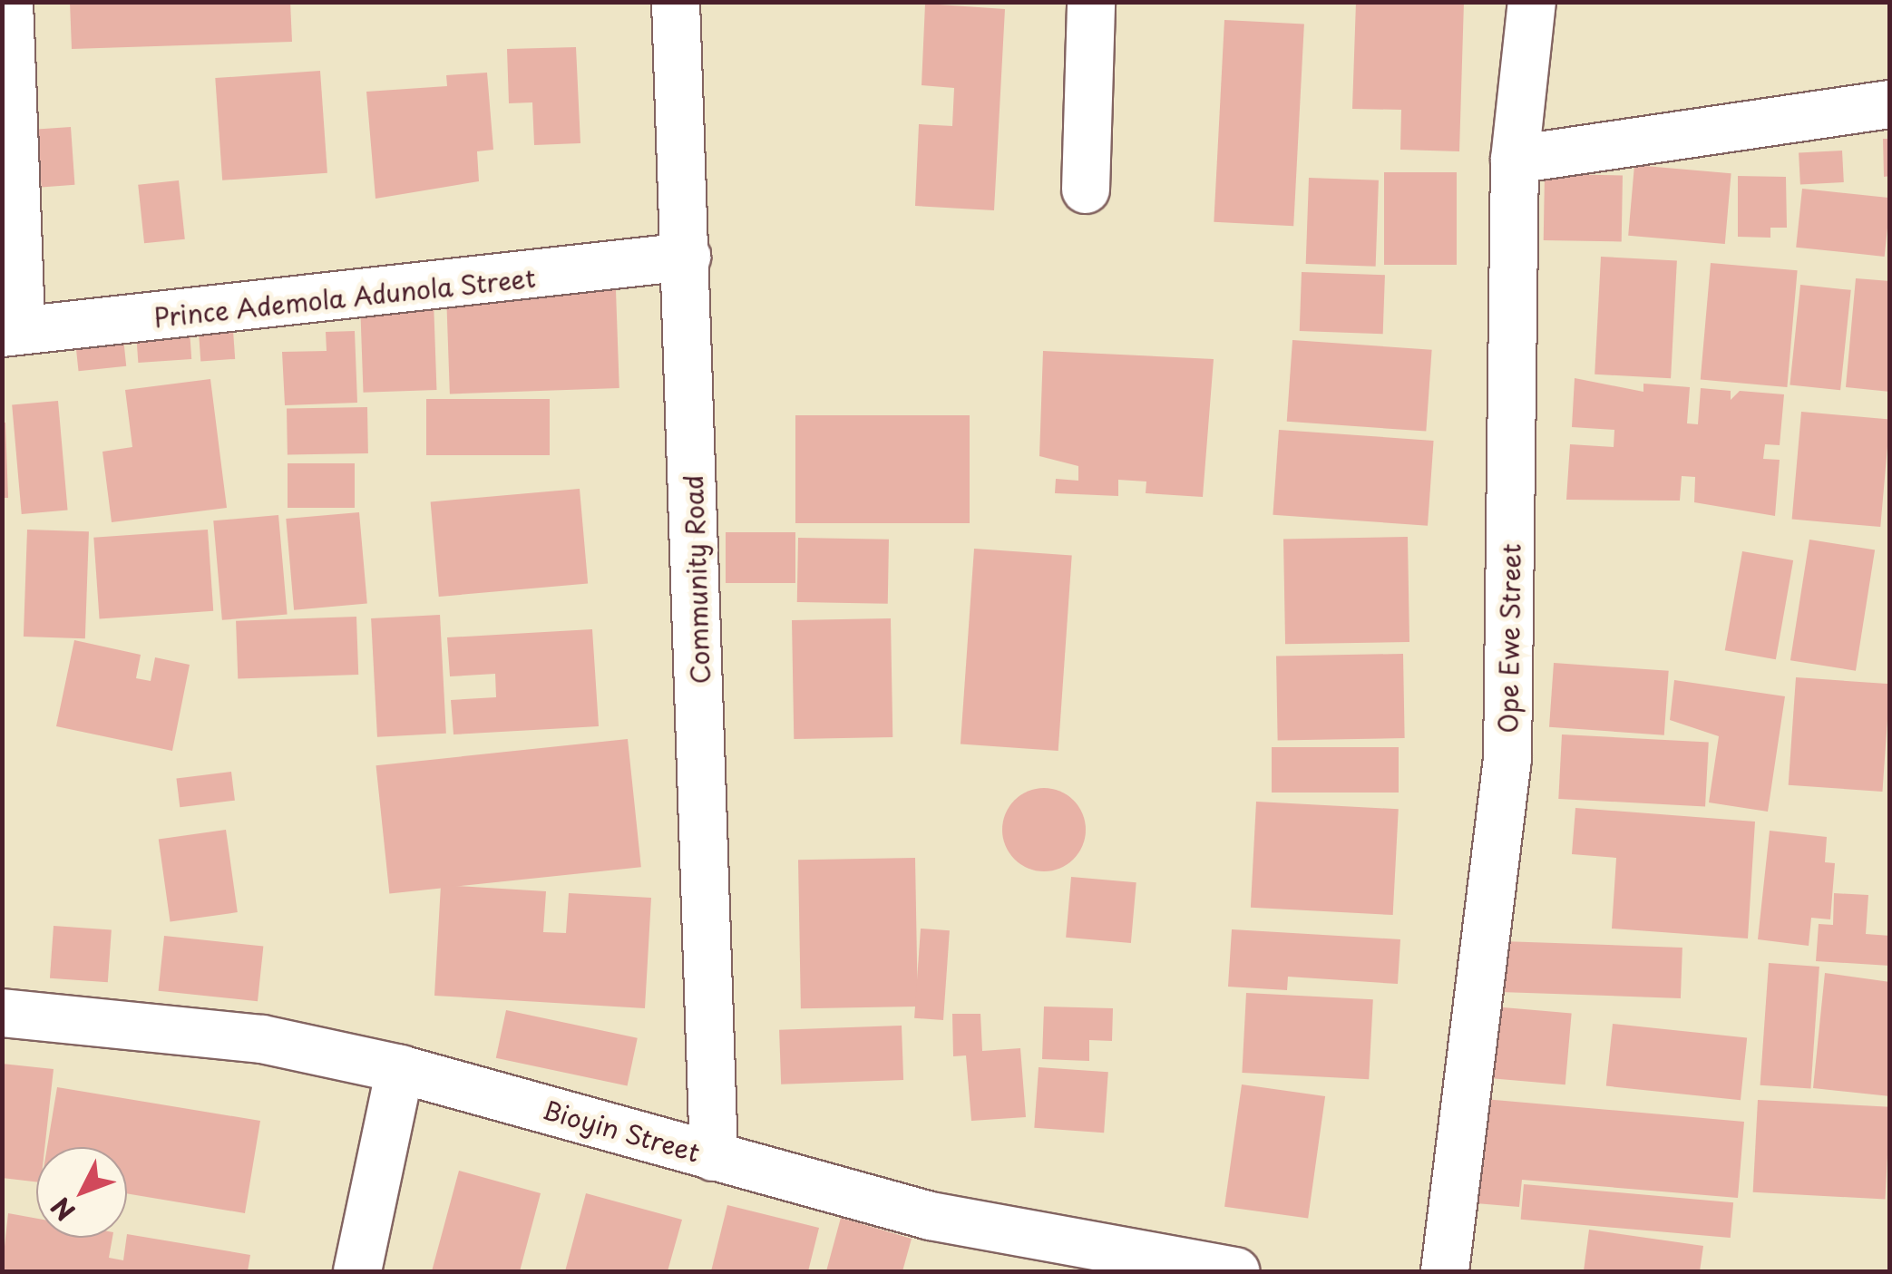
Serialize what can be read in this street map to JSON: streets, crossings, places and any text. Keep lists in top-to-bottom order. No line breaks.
{"streets":{"street":["Prince Ademola Adunola Street","Community Road","Ope Ewe Street","Bioyin Street"]},"crossings":[["Prince Ademola Adunola Street","Community Road"],["Community Road","Bioyin Street"]],"north":"bottom left"}
